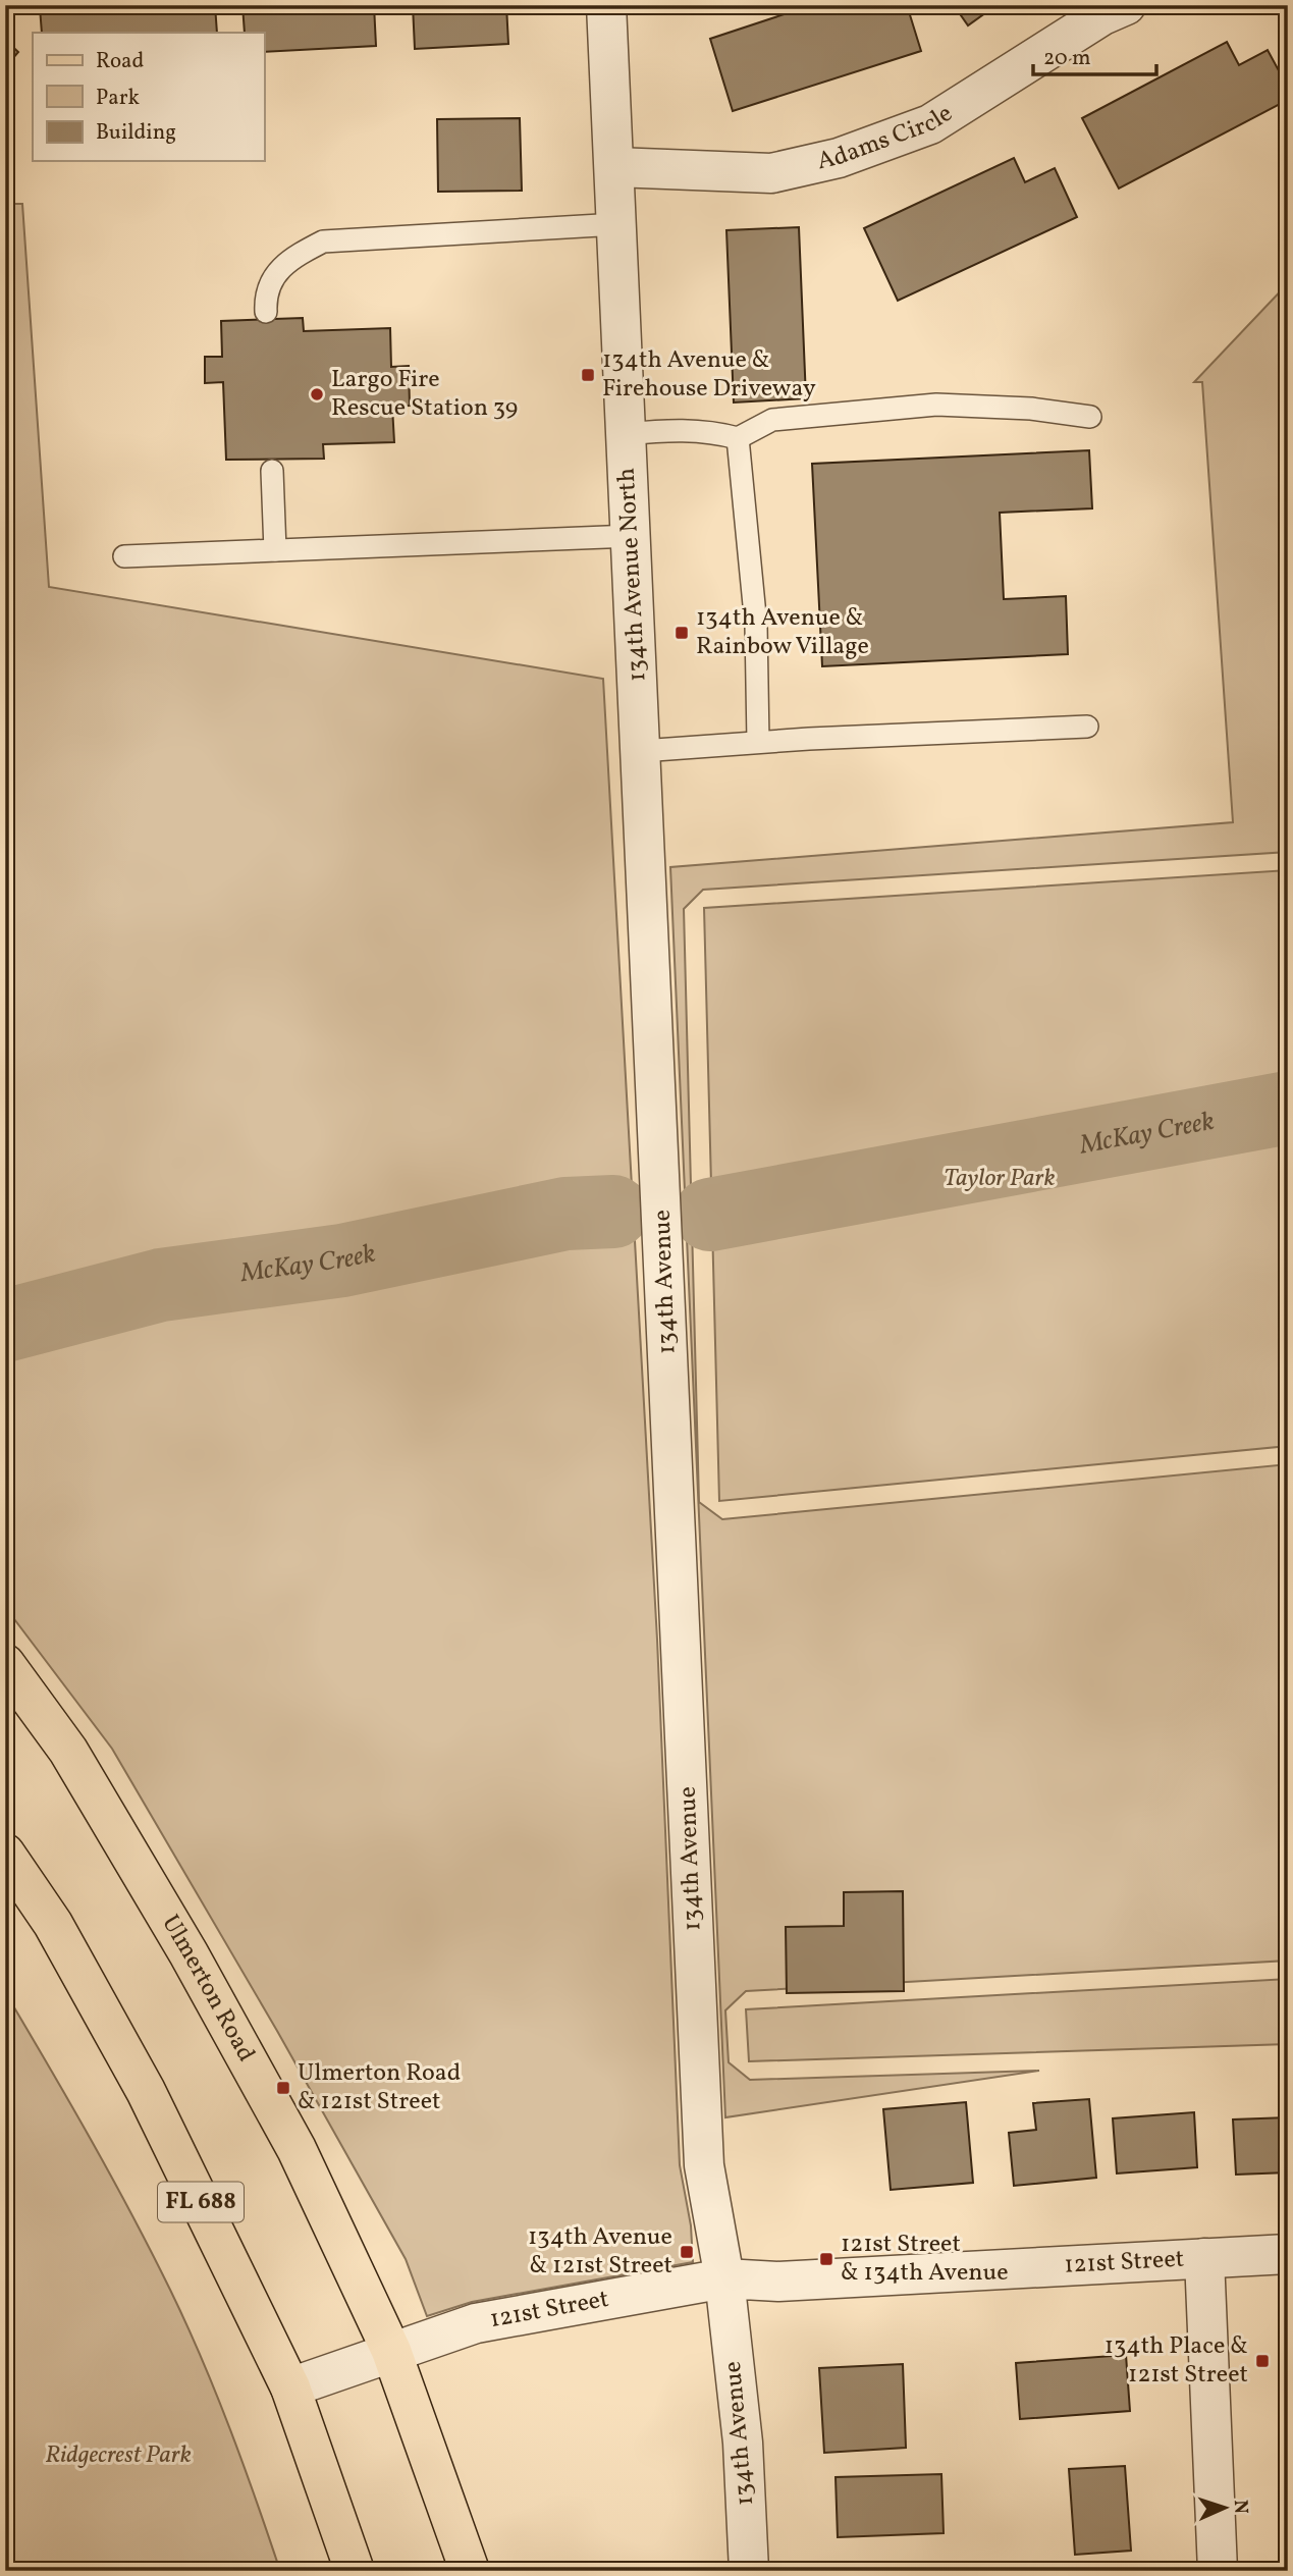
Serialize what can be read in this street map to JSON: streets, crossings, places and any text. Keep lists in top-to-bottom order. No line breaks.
{"streets":{"main road":["Ulmerton Road","FL 688"],"street":["Adams Circle","134th Avenue North","134th Avenue","121st Street"]},"crossings":[["Adams Circle","134th Avenue North"],["134th Avenue North","134th Avenue"],["134th Avenue","121st Street"],["Ulmerton Road","121st Street"],["FL 688","121st Street"]],"water":["McKay Creek"],"parks":["Taylor Park","Ridgecrest Park"],"places":{"transit":["134th Avenue & Firehouse Driveway","134th Avenue & Rainbow Village","Ulmerton Road & 121st Street","134th Avenue & 121st Street","121st Street & 134th Avenue","134th Place & 121st Street"],"other":["Largo Fire Rescue Station 39"]},"legend":["Road","Park","Building"],"scale_bar":"20 m","north":"right"}
